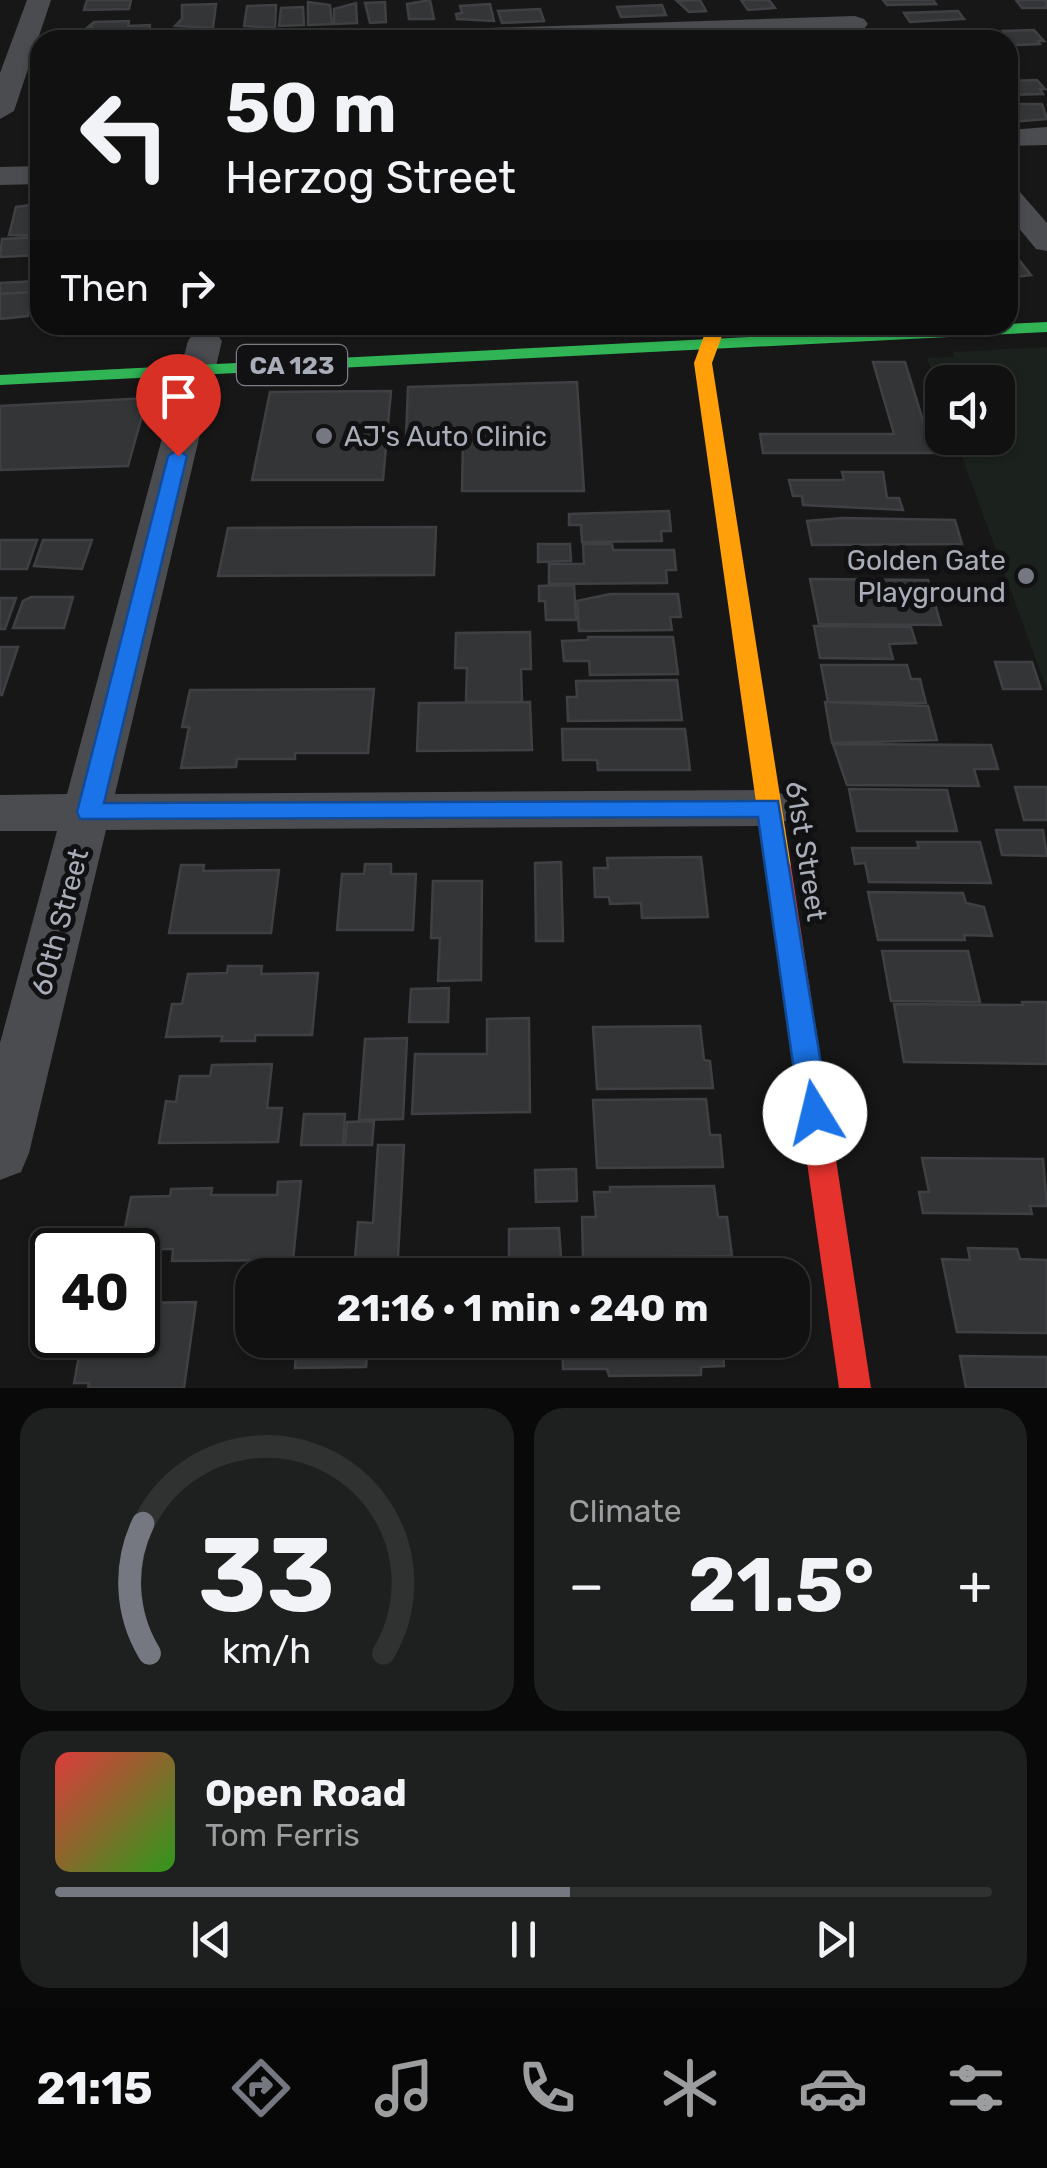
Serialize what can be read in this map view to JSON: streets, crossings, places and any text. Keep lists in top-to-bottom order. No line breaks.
{"streets":{"main road":["CA 123","61st Street"],"street":["60th Street"]},"crossings":[["CA 123","61st Street"],["CA 123","60th Street"]],"places":["AJ's Auto Clinic","Golden Gate Playground"],"page":{"turn":["50 m","Herzog Street"],"then":"Then","limit":"40","trip":"21:16 · 1 min · 240 m","tile":"Climate","heat":["−","21.5°","+"],"song":["Open Road","Tom Ferris"],"tabs":"21:15","gauge":["33","km/h"]}}
